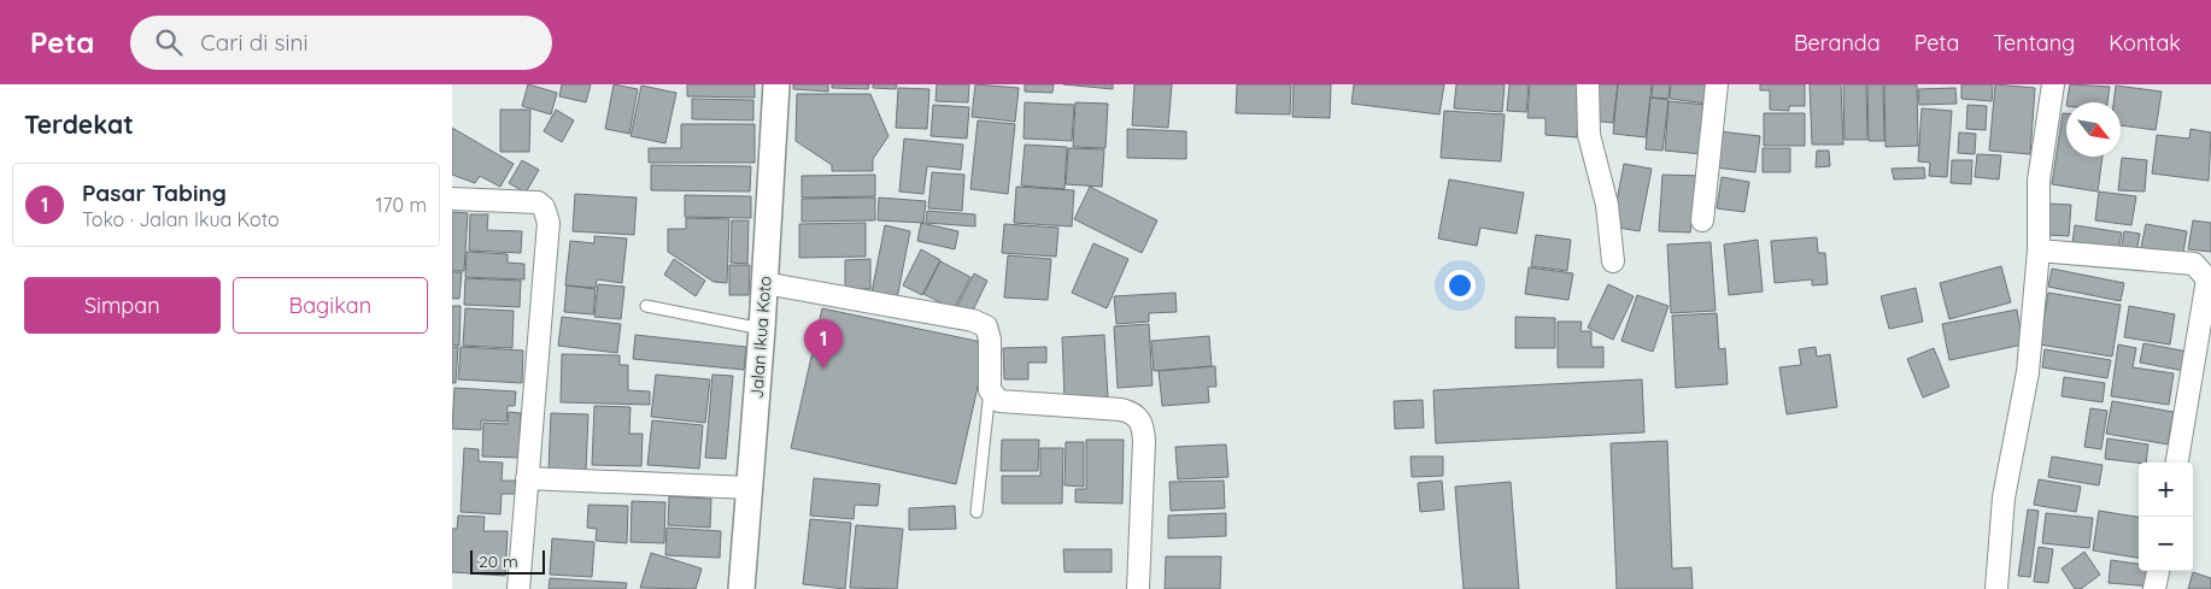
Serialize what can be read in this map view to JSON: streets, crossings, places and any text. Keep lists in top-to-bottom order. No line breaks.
{"streets":{"street":["Jalan Ikua Koto"]},"scale_bar":"20 m","north":"bottom right","page":{"header":"Peta","search":"Cari di sini","nav":["Beranda","Peta","Tentang","Kontak"],"heading":"Terdekat","list":[{"mark":"1","name":"Pasar Tabing","note":"Toko · Jalan Ikua Koto","value":"170 m"}],"buttons":["Simpan","Bagikan"],"pins":"1","map_buttons":["+","−"],"scale":"20 m"}}
